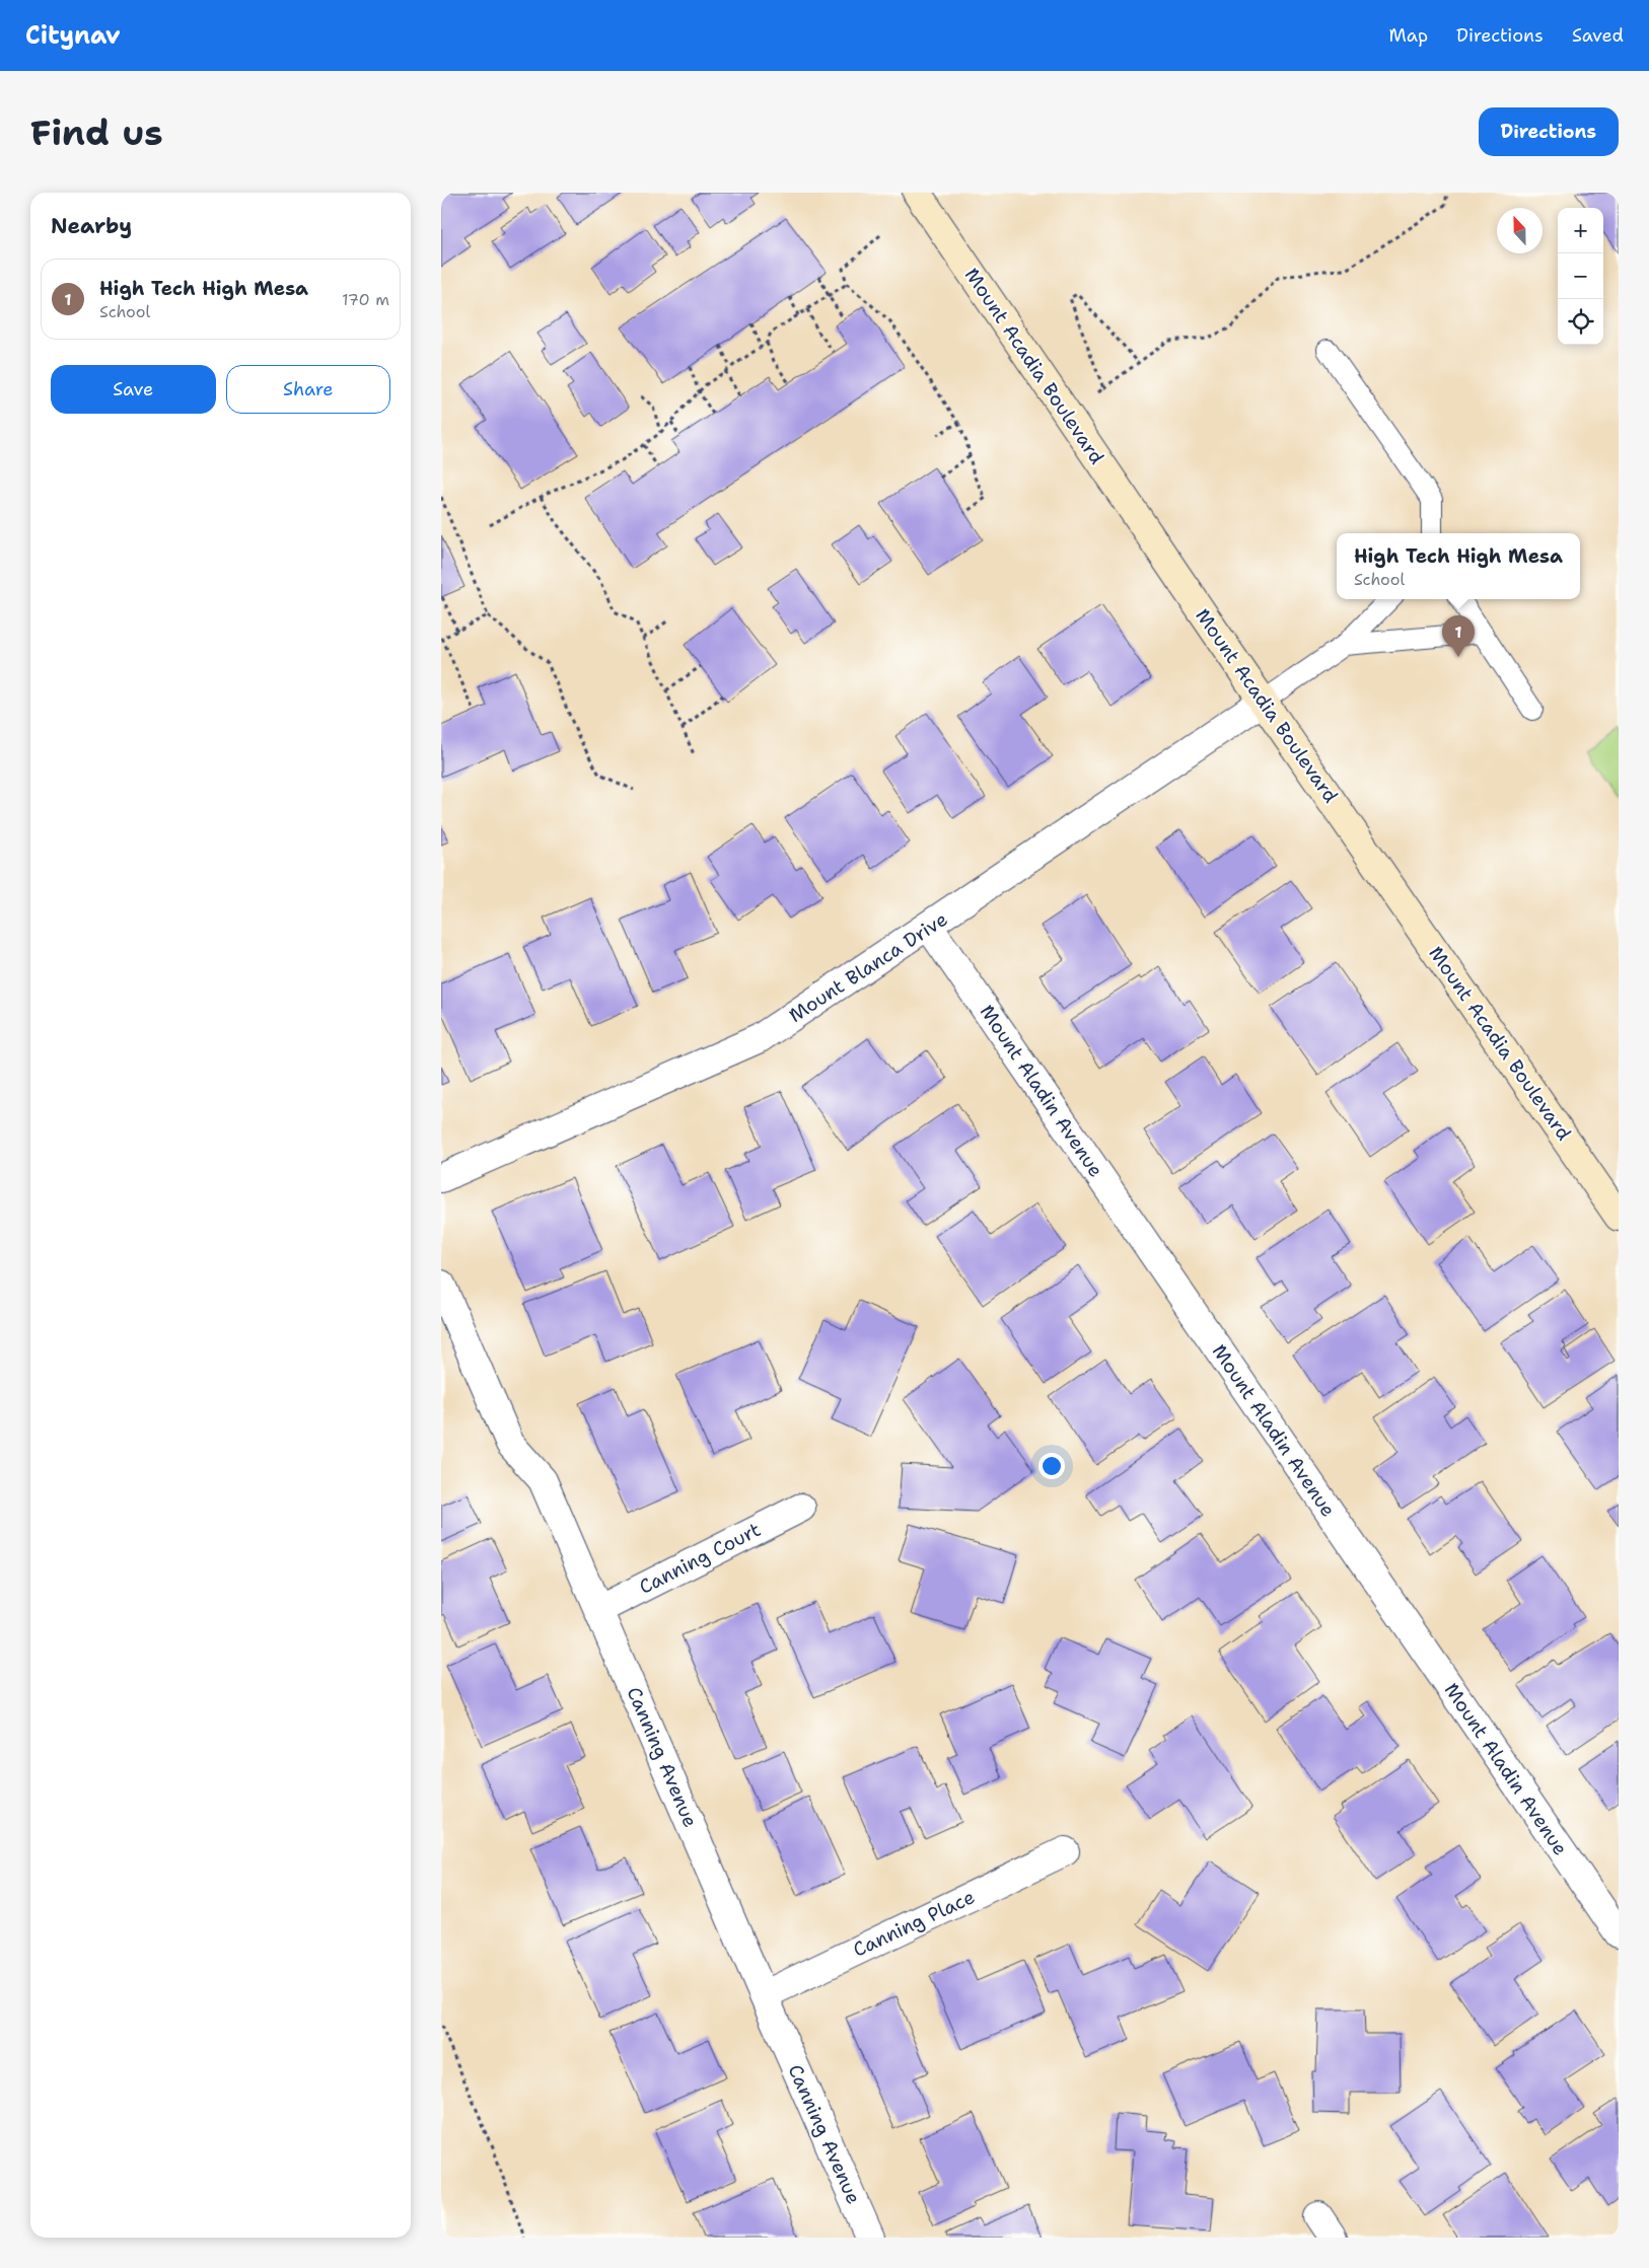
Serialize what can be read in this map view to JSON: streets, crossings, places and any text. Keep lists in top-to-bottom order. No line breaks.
{"streets":{"main road":["Mount Acadia Boulevard"],"street":["Mount Blanca Drive","Mount Aladin Avenue","Canning Court","Canning Avenue","Canning Place"]},"crossings":[["Mount Acadia Boulevard","Mount Blanca Drive"],["Mount Blanca Drive","Mount Aladin Avenue"],["Canning Court","Canning Avenue"],["Canning Avenue","Canning Place"]],"north":"top","page":{"header":"Citynav","nav":["Map","Directions","Saved"],"buttons":["Directions",["Save","Share"]],"title":"Find us","heading":"Nearby","map_buttons":["+","−"],"list":[{"mark":"1","name":"High Tech High Mesa","note":"School","value":"170 m"}],"popup":["High Tech High Mesa","School"],"pins":"1"}}
